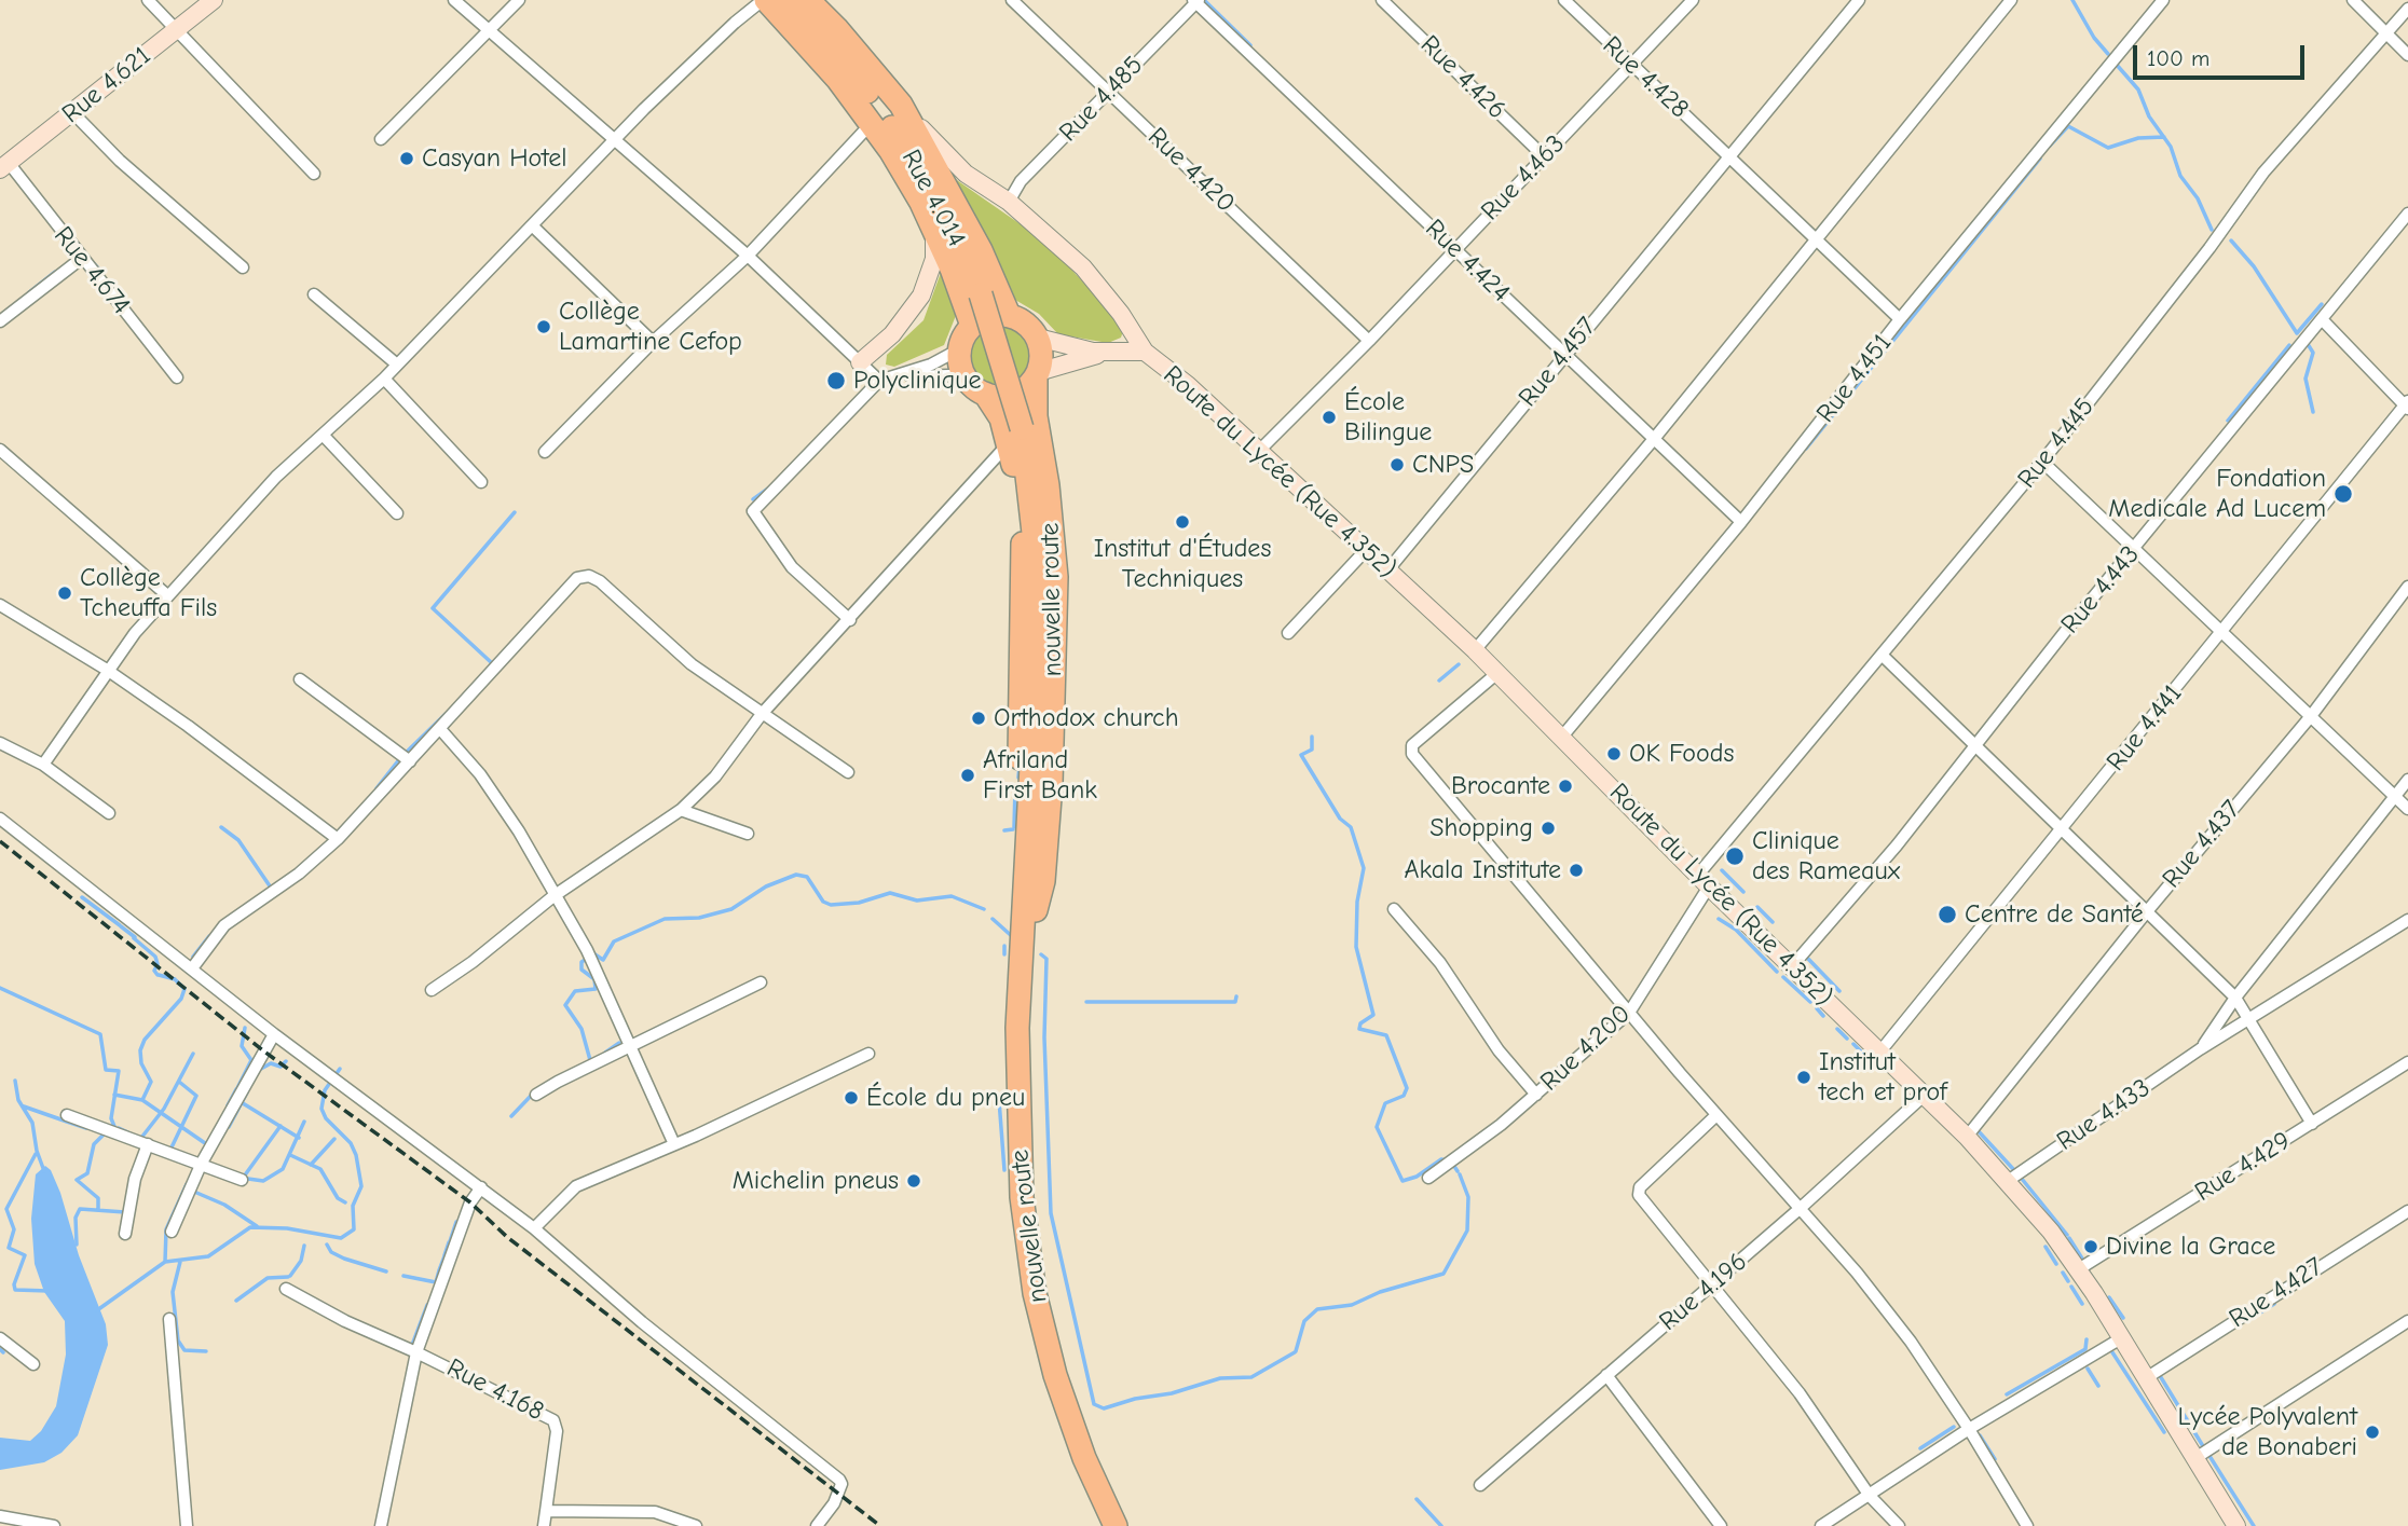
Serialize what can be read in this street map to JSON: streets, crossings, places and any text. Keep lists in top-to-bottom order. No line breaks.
{"streets":{"highway":["Rue 4.014","nouvelle route"],"main road":["Rue 4.621","Route du Lycée (Rue 4.352)"],"street":["Rue 4.426","Rue 4.428","Rue 4.485","Rue 4.420","Rue 4.463","Rue 4.424","Rue 4.674","Rue 4.457","Rue 4.451","Rue 4.445","Rue 4.443","Rue 4.441","Rue 4.437","Rue 4.200","Rue 4.433","Rue 4.429","Rue 4.196","Rue 4.427","Rue 4.168"]},"crossings":[["Rue 4.426","Rue 4.463"],["Rue 4.428","Rue 4.463"],["Rue 4.428","Rue 4.457"],["Rue 4.428","Rue 4.451"],["Rue 4.621","Rue 4.674"],["Rue 4.485","Rue 4.420"],["Rue 4.485","Rue 4.424"],["Rue 4.420","Rue 4.463"],["Rue 4.463","Rue 4.424"],["Rue 4.463","Route du Lycée (Rue 4.352)"],["Rue 4.014","nouvelle route"],["Rue 4.424","Rue 4.457"],["Rue 4.424","Rue 4.451"],["Rue 4.457","Route du Lycée (Rue 4.352)"],["Rue 4.451","Route du Lycée (Rue 4.352)"],["Rue 4.445","Route du Lycée (Rue 4.352)"],["Rue 4.445","Rue 4.200"],["Route du Lycée (Rue 4.352)","Rue 4.443"],["Route du Lycée (Rue 4.352)","nouvelle route"],["Route du Lycée (Rue 4.352)","Rue 4.441"],["Route du Lycée (Rue 4.352)","Rue 4.437"],["Route du Lycée (Rue 4.352)","Rue 4.200"],["Route du Lycée (Rue 4.352)","Rue 4.433"],["Route du Lycée (Rue 4.352)","Rue 4.429"],["Route du Lycée (Rue 4.352)","Rue 4.196"],["Route du Lycée (Rue 4.352)","Rue 4.427"]],"places":["Casyan Hotel","Collège Lamartine Cefop","Polyclinique","École Bilingue","CNPS","Fondation Medicale Ad Lucem","Institut d'Études Techniques","Collège Tcheuffa Fils","Orthodox church","OK Foods","Afriland First Bank","Brocante","Shopping","Clinique des Rameaux","Akala Institute","Centre de Santé","Institut tech et prof","École du pneu","Michelin pneus","Divine la Grace","Lycée Polyvalent de Bonaberi"],"scale_bar":"100 m"}
